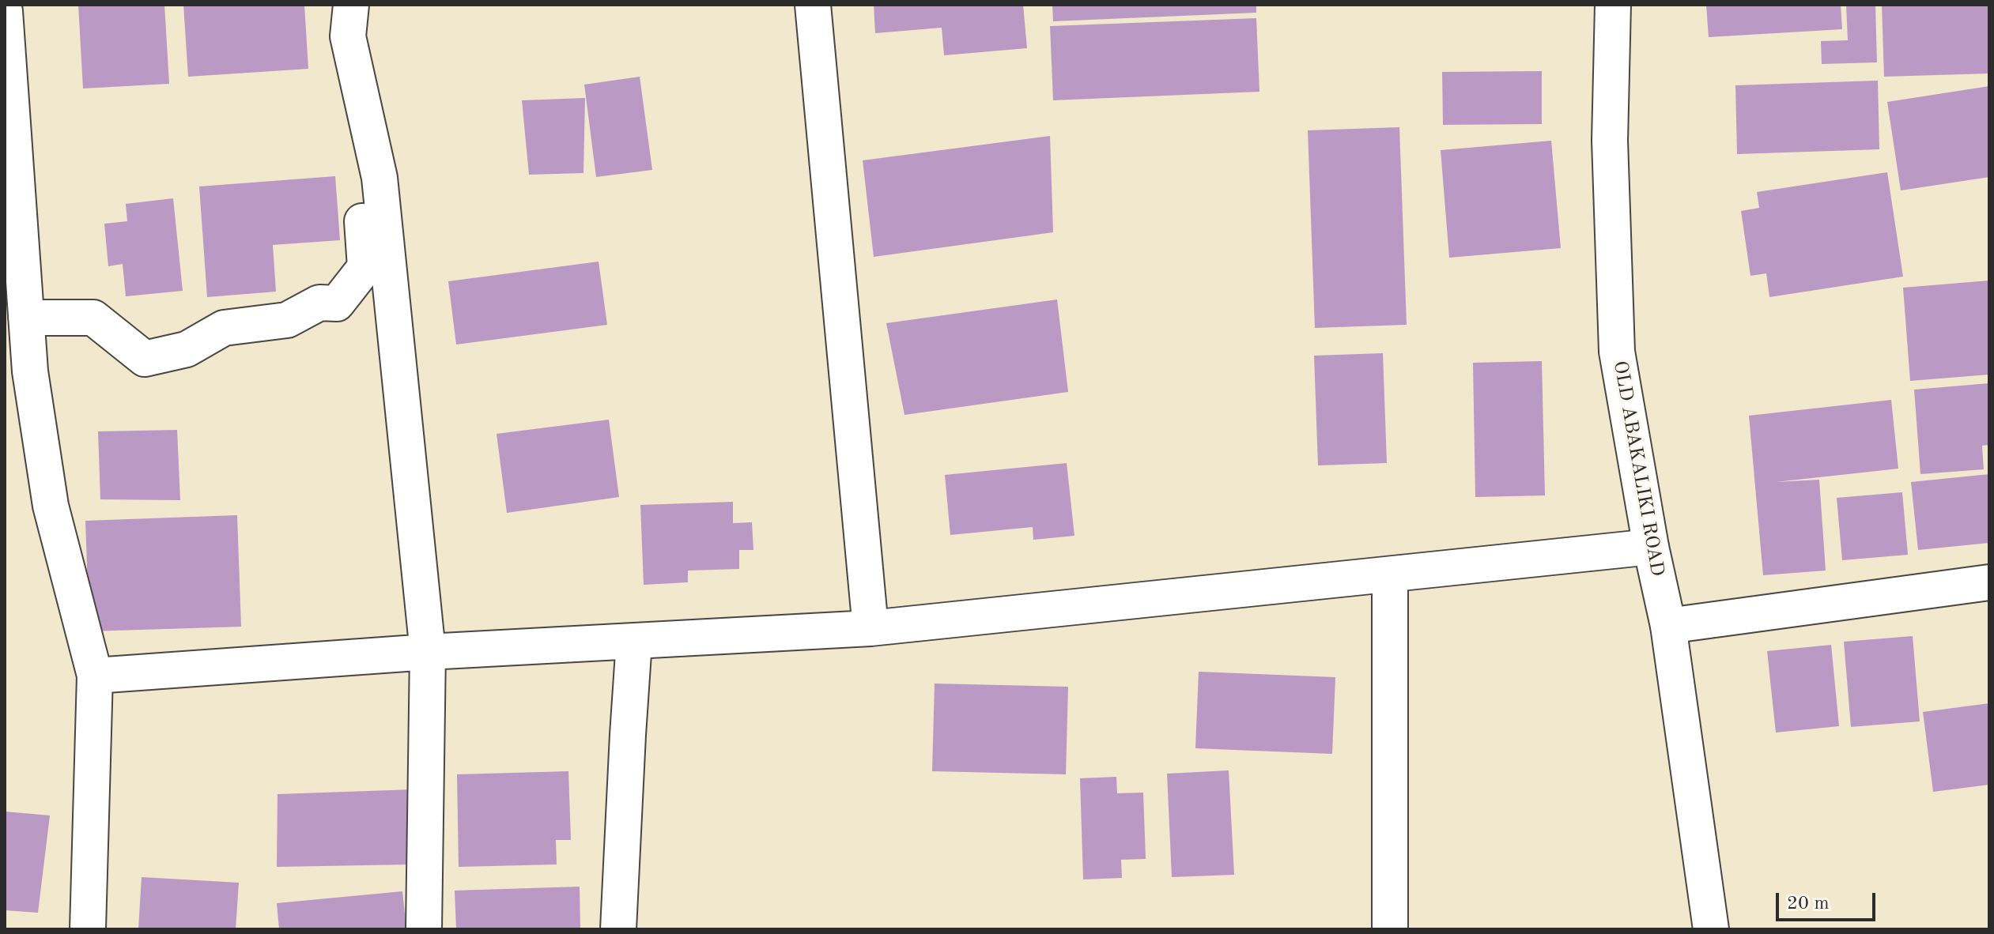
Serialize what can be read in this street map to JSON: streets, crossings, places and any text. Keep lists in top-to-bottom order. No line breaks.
{"streets":{"street":["OLD ABAKALIKI ROAD"]},"scale_bar":"20 m"}
